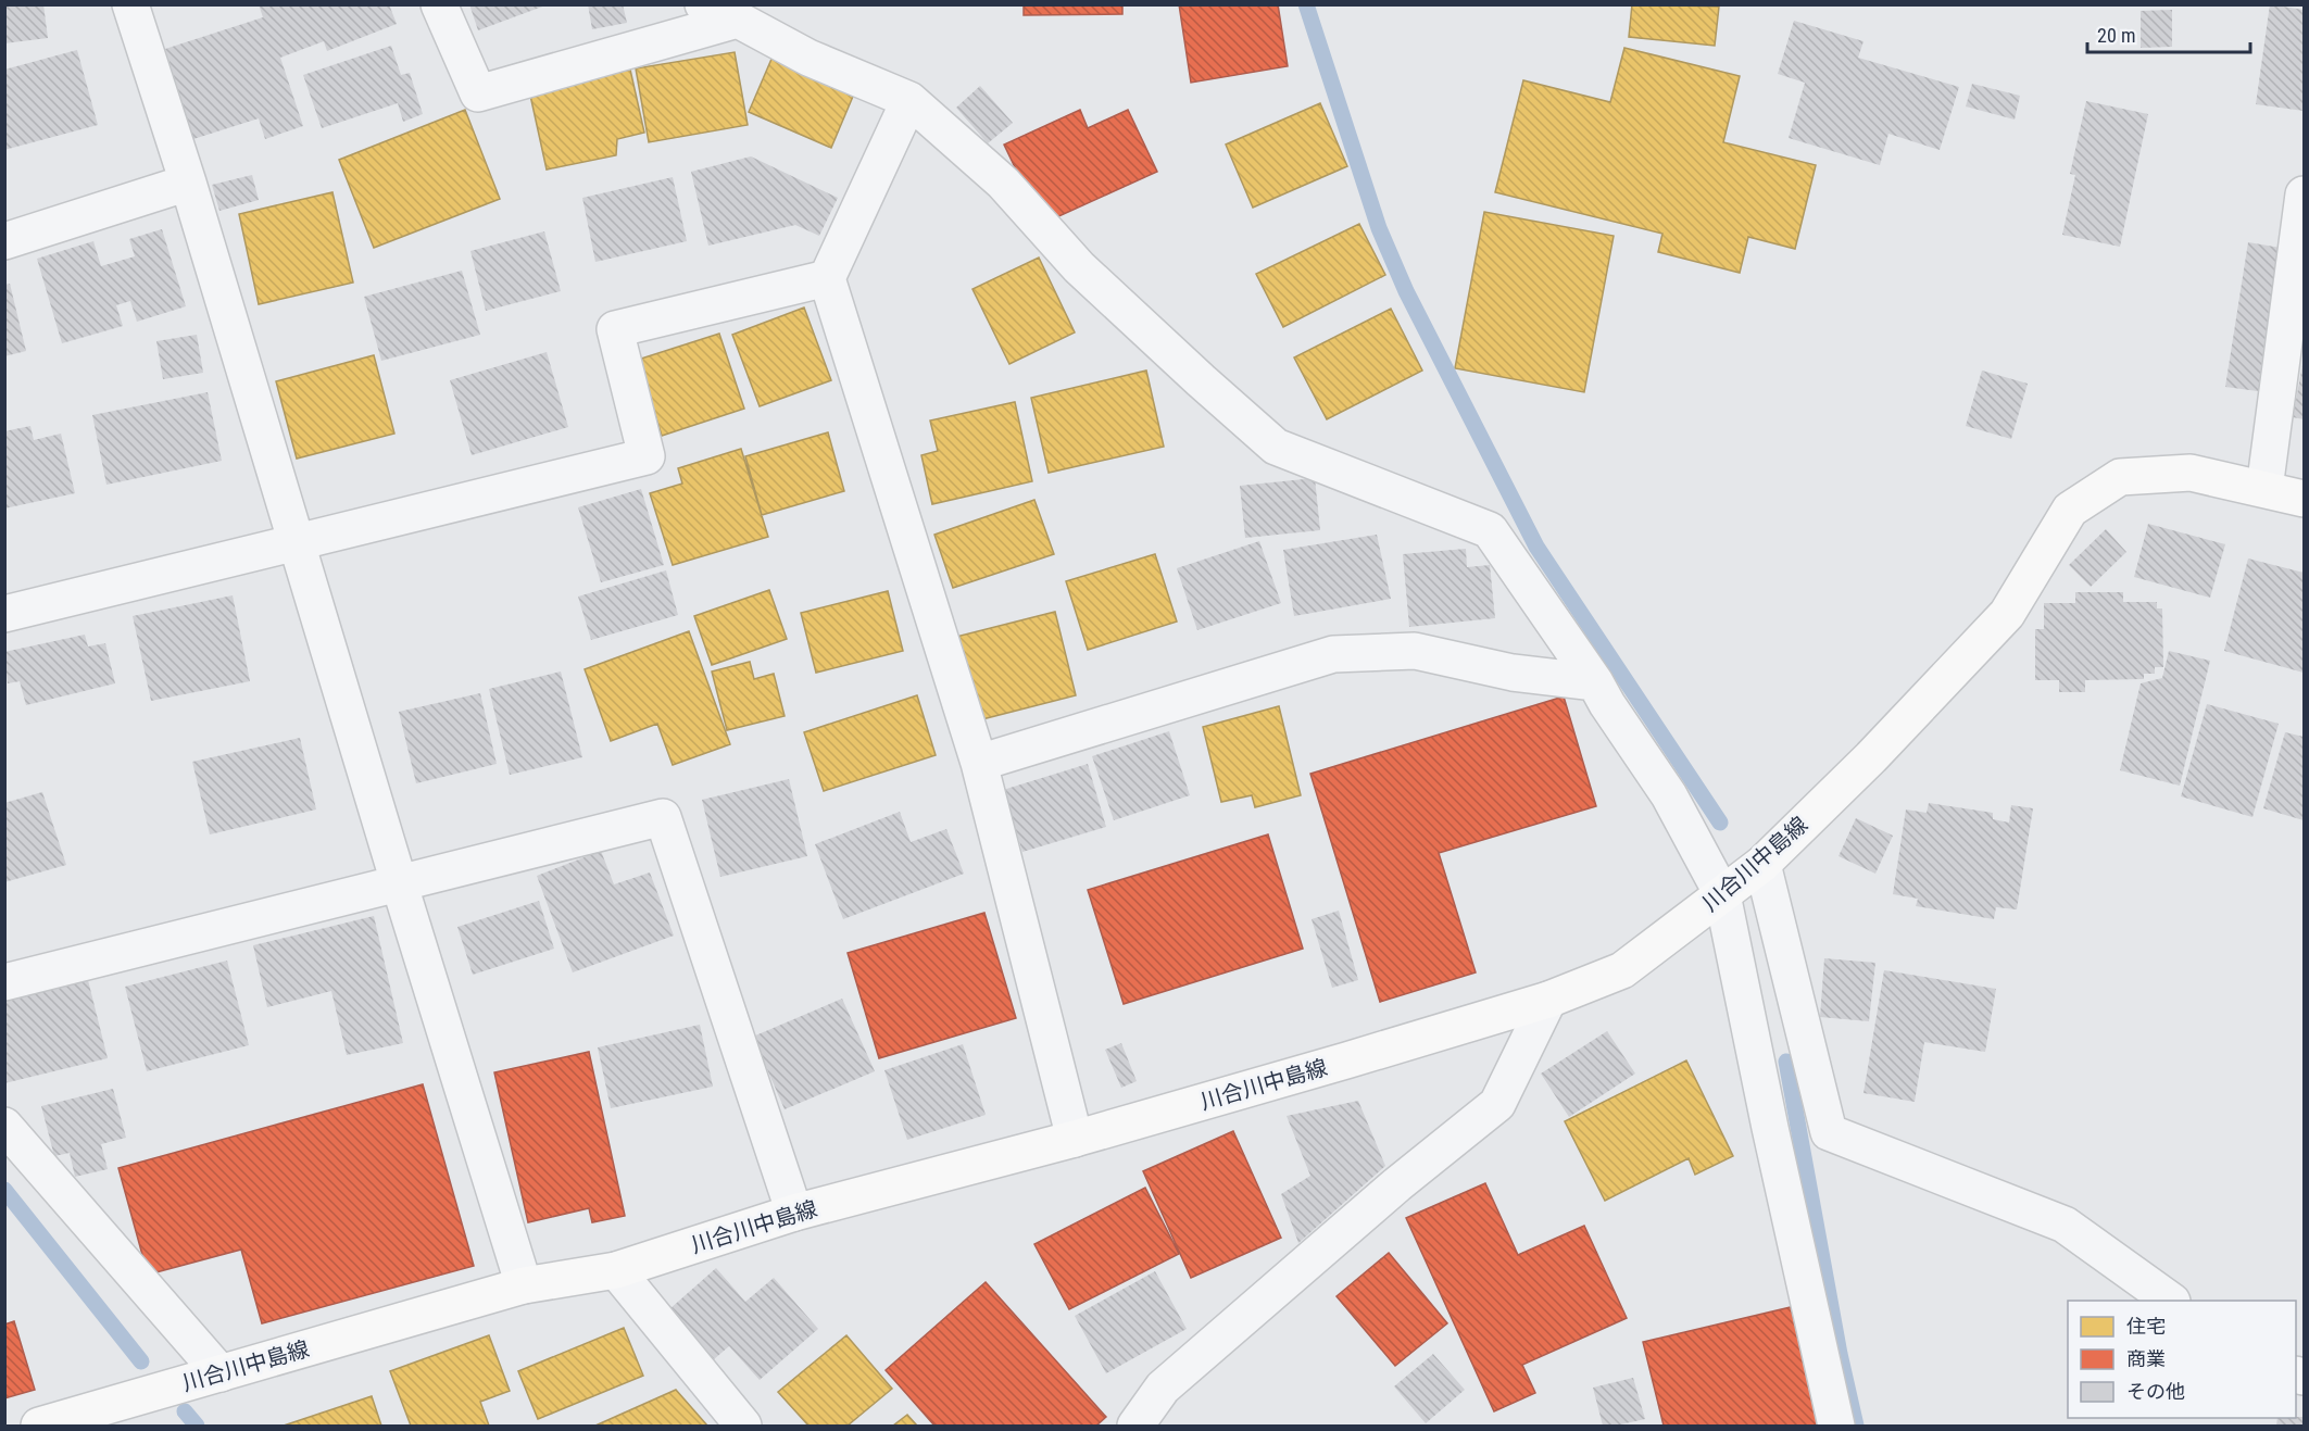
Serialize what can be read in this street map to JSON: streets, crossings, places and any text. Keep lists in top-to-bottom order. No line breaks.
{"streets":{"main road":["川合川中島線"]},"legend":["住宅","商業","その他"],"scale_bar":"20 m"}
